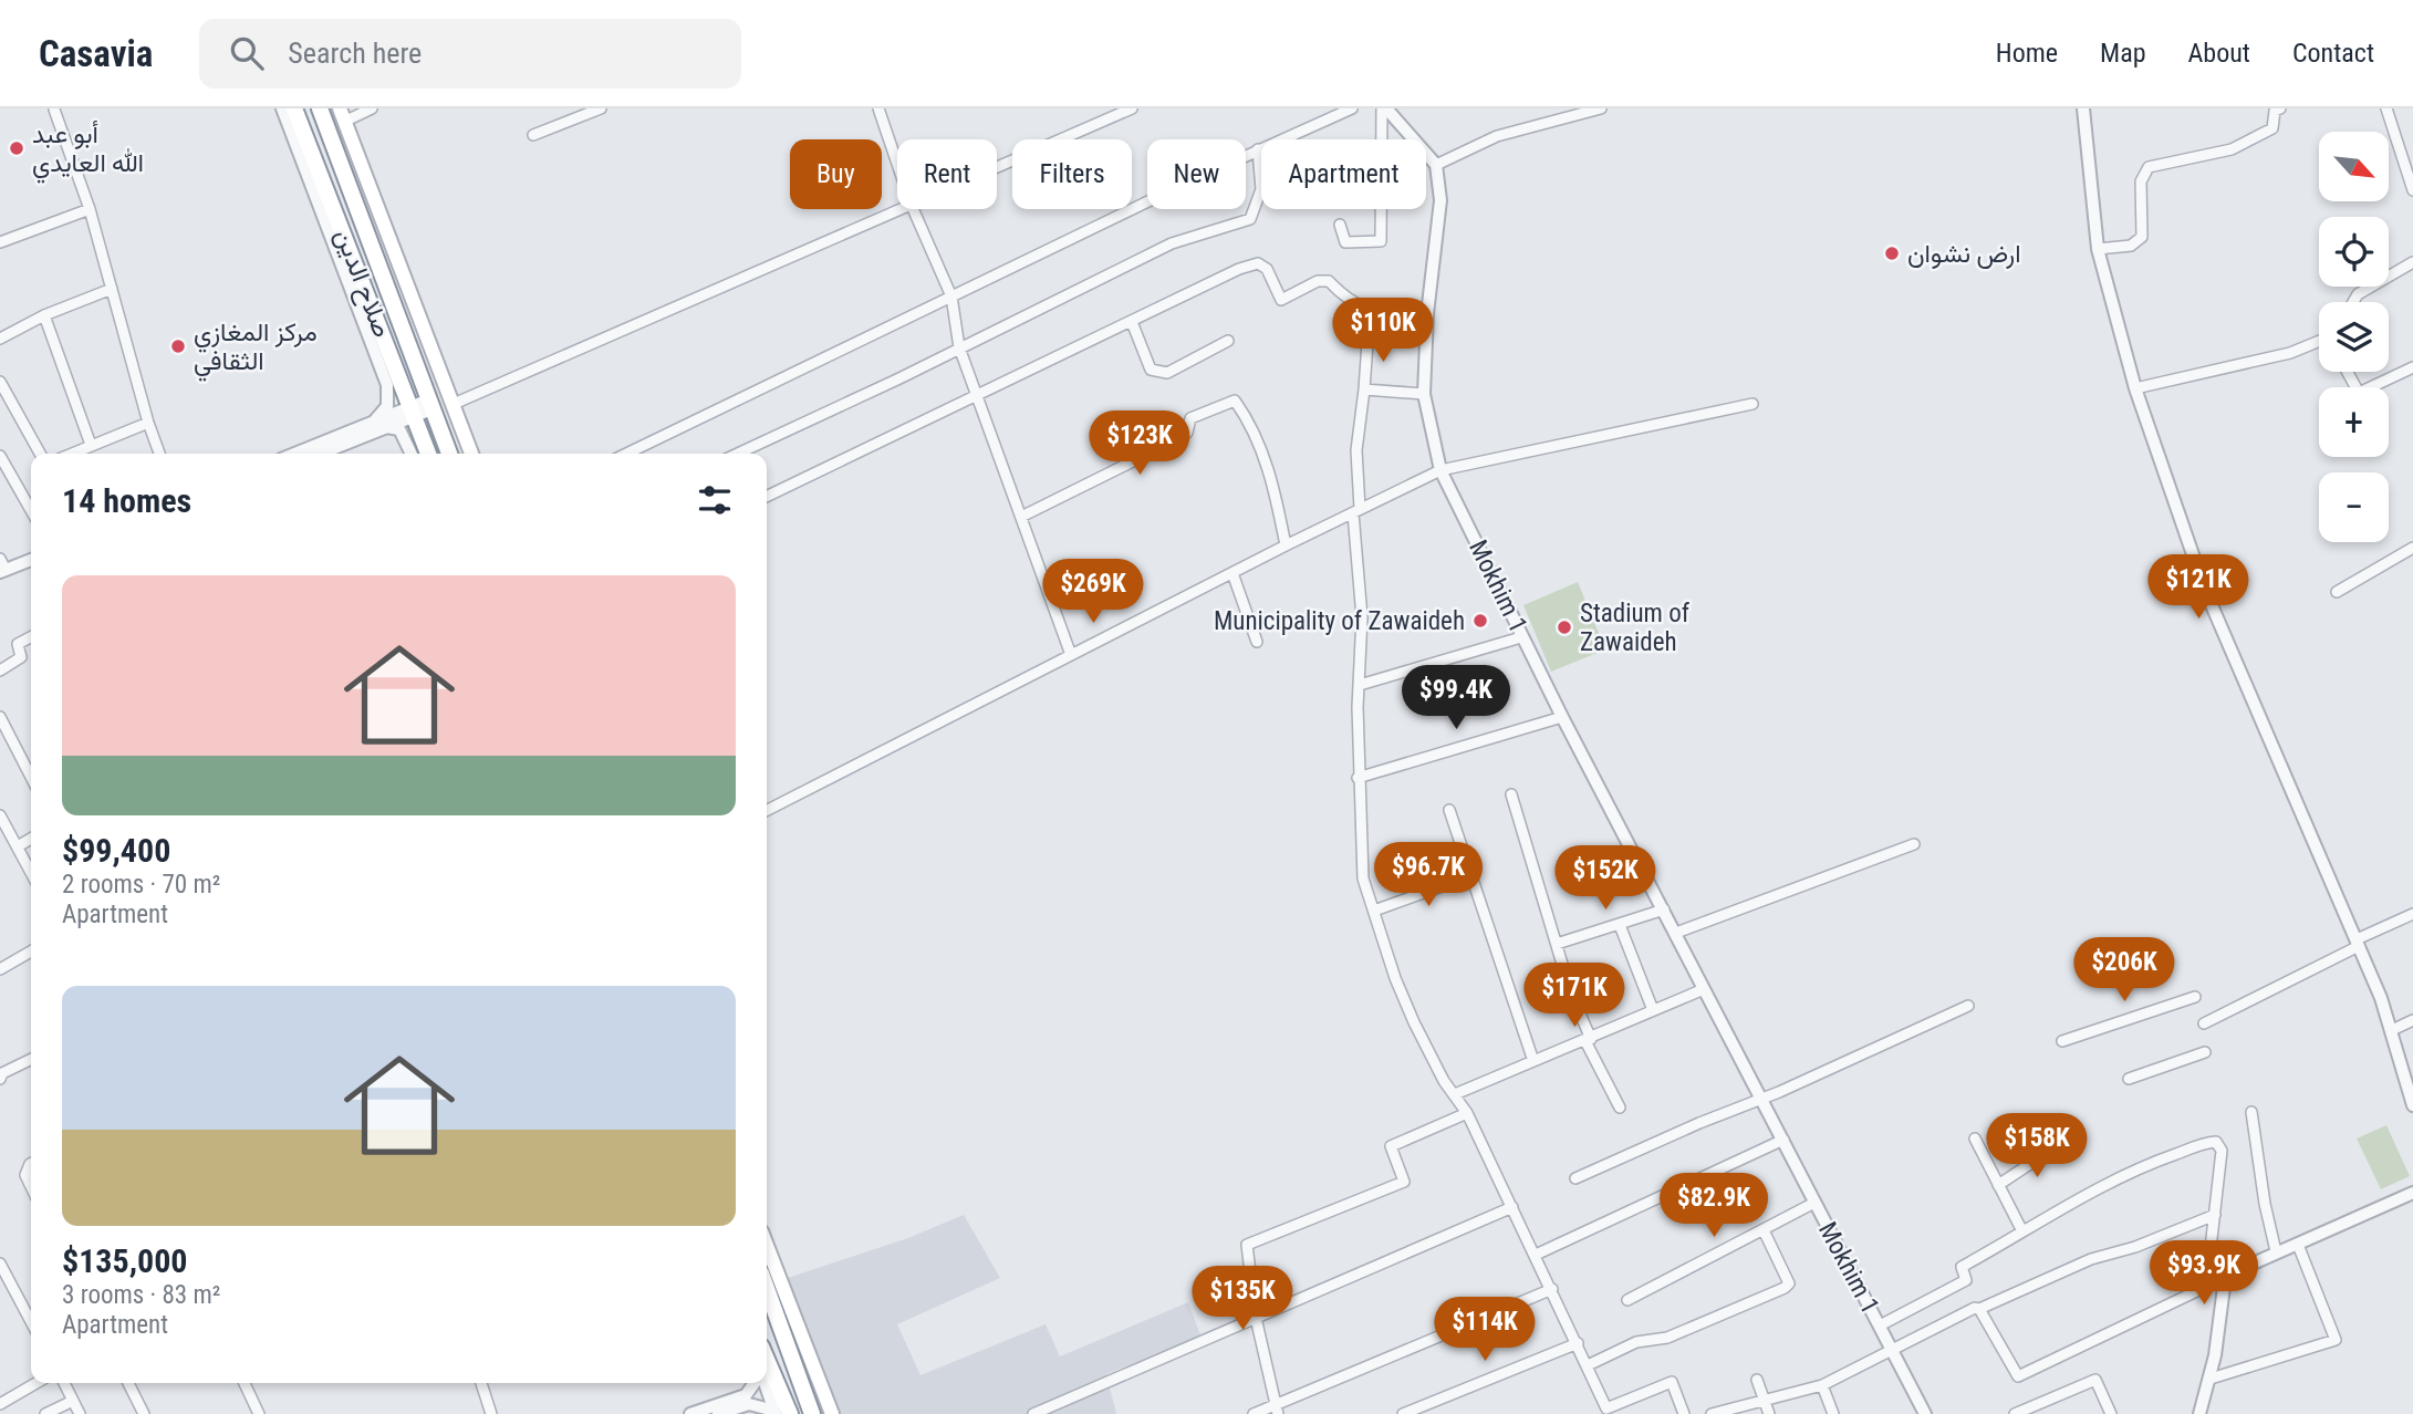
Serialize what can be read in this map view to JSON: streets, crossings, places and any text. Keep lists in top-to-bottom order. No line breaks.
{"streets":{"highway":["صلاح الدين"],"street":["Mokhim 1"]},"places":["أبو عبد الله العايدي","ارض نشوان","مركز المغازي الثقافي","Municipality of Zawaideh","Stadium of Zawaideh"],"north":"bottom right","page":{"header":"Casavia","search":"Search here","nav":["Home","Map","About","Contact"],"map_buttons":["+","−"],"chip":["Buy","Rent","Filters","New","Apartment"],"price":["$110K","$123K","$121K","$269K","$99.4K","$96.7K","$152K","$206K","$171K","$158K","$82.9K","$93.9K","$135K","$114K"],"heading":"14 homes","list":[{"name":"$99,400","note":"2 rooms · 70 m² · Apartment"},{"name":"$135,000","note":"3 rooms · 83 m² · Apartment"}]}}
